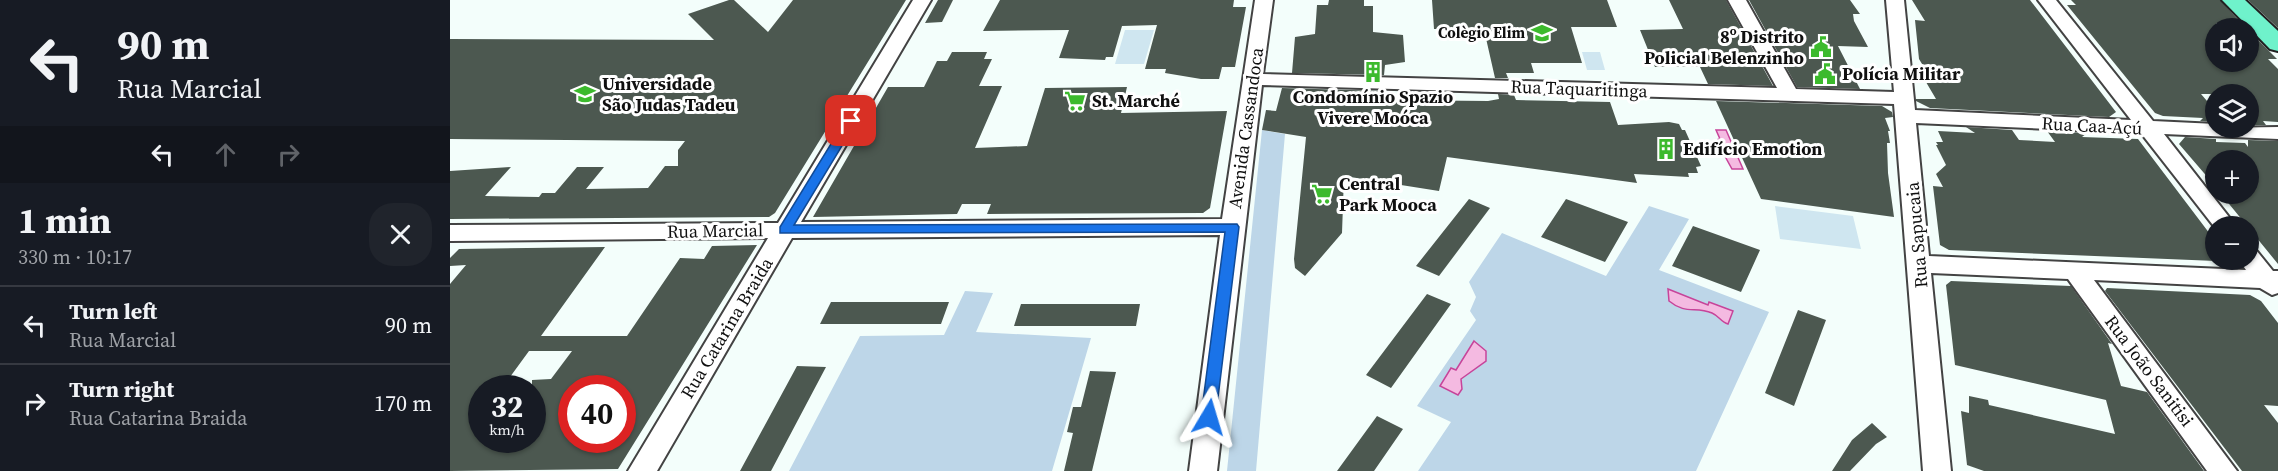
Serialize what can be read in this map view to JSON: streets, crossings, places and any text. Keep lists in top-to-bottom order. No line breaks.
{"streets":{"street":["Rua Taquaritinga","Rua Caa-Açú","Avenida Cassandoca","Rua Marcial","Rua Sapucaia","Rua Catarina Braida","Rua João Sanitisi"]},"crossings":[["Rua Taquaritinga","Rua Caa-Açú"],["Rua Taquaritinga","Avenida Cassandoca"],["Rua Taquaritinga","Rua Sapucaia"],["Rua Caa-Açú","Rua Sapucaia"],["Avenida Cassandoca","Rua Marcial"],["Rua Marcial","Rua Catarina Braida"]],"places":{"school or university":["Colègio Elim","Universidade São Judas Tadeu"],"public building":["8º Distrito Policial Belenzinho","Polícia Militar"],"building":["Condomínio Spazio Vivere Moóca","Edifício Emotion"],"supermarket":["St. Marché","Central Park Mooca"]},"page":{"turn":["90 m","Rua Marcial"],"map_buttons":["+","−"],"heading":["1 min","330 m · 10:17"],"list":[{"name":"Turn left","note":"Rua Marcial","value":"90 m"},{"name":"Turn right","note":"Rua Catarina Braida","value":"170 m"}],"speed":"32 km/h","limit":"40"}}
